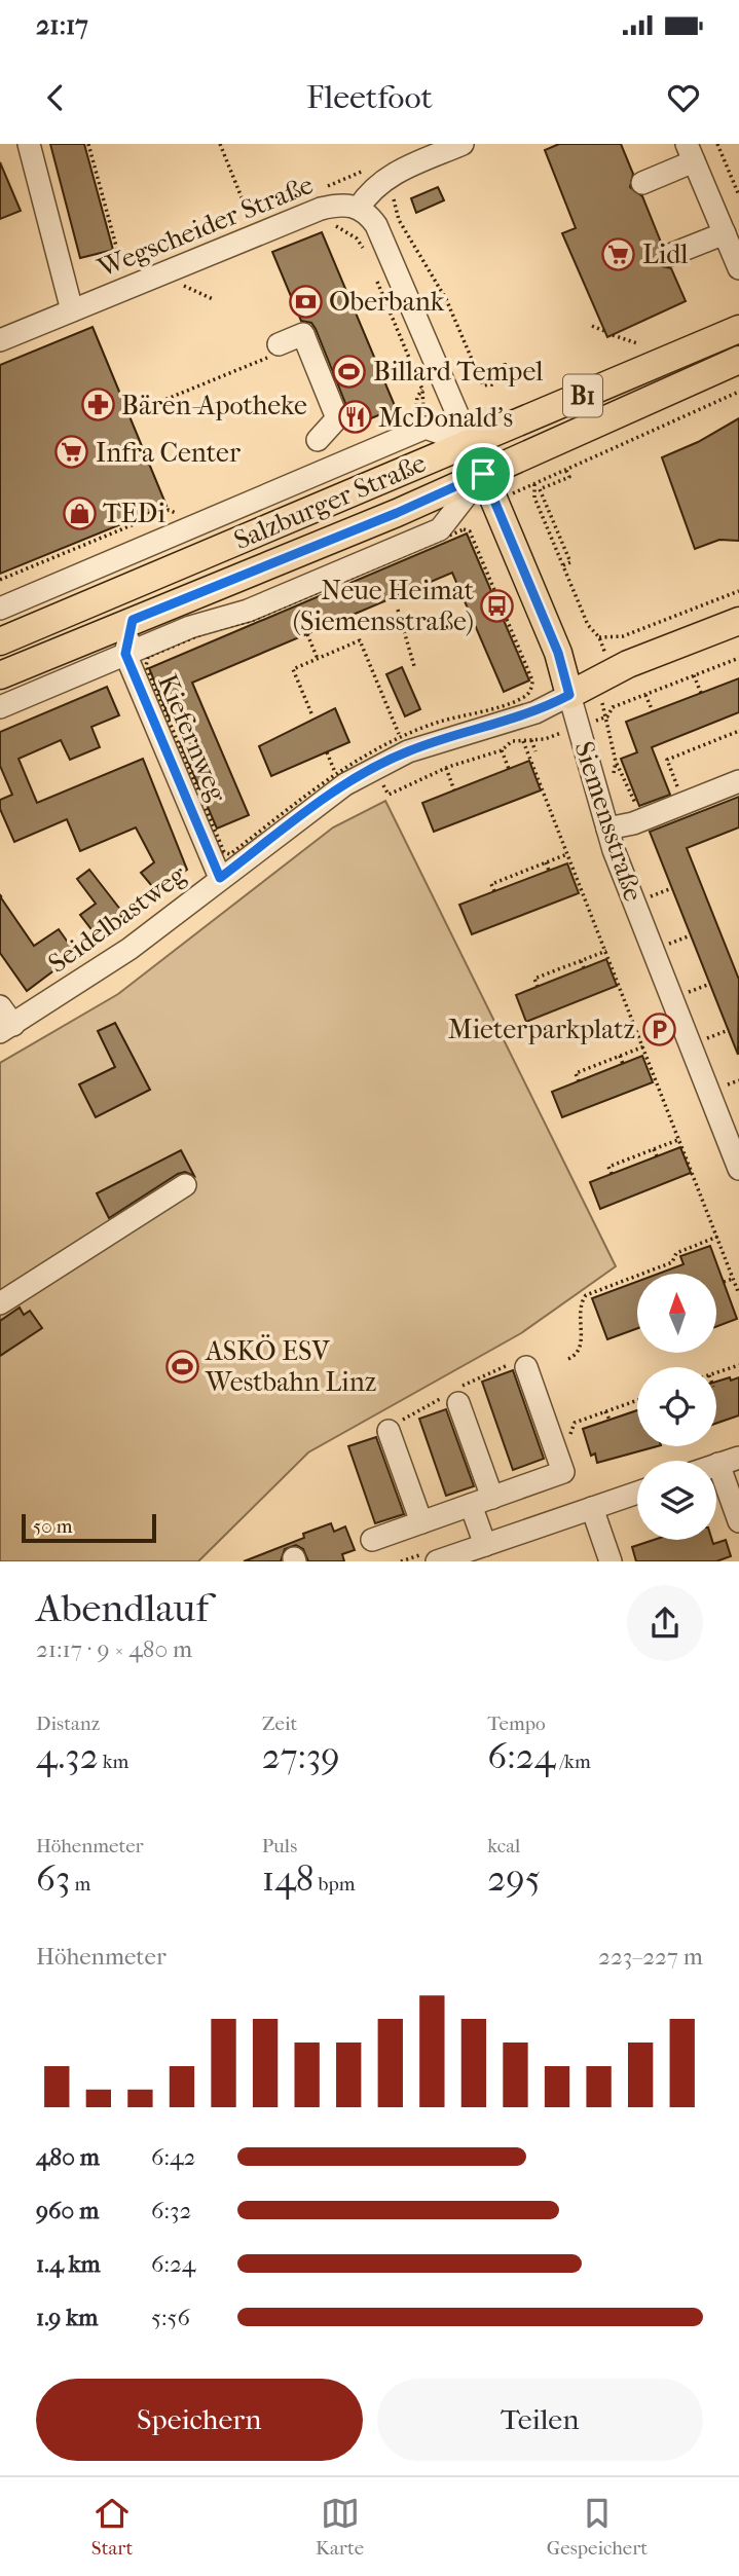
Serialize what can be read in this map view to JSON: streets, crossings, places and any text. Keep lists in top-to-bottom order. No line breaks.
{"streets":{"main road":["B1","Salzburger Straße","Siemensstraße"],"street":["Wegscheider Straße","Kiefernweg","Seidelbastweg"]},"crossings":[["Salzburger Straße","Kiefernweg"],["Salzburger Straße","Siemensstraße"],["Kiefernweg","Seidelbastweg"],["Siemensstraße","Seidelbastweg"]],"places":{"supermarket":["Lidl","Infra Center"],"bank":["Oberbank"],"sports":["Billard Tempel","ASKÖ ESV Westbahn Linz"],"pharmacy":["Bären-Apotheke"],"restaurant":["McDonald's"],"shop":["TEDi"],"bus stop":["Neue Heimat (Siemensstraße)"],"parking":["Mieterparkplatz"]},"scale_bar":"50 m","north":"top","page":{"status":"21:17","header":"Fleetfoot","scale":"50 m","heading":["Abendlauf","21:17 · 9 × 480 m"],"stats":[["Distanz","4.32 km"],["Zeit","27:39"],["Tempo","6:24 /km"],["Höhenmeter","63 m"],["Puls","148 bpm"],["kcal","295"]],"chart":["Höhenmeter","223–227 m"],"list":[{"name":"480 m","note":"6:42"},{"name":"960 m","note":"6:32"},{"name":"1.4 km","note":"6:24"},{"name":"1.9 km","note":"5:56"}],"buttons":["Speichern","Teilen"],"tabs":["Start","Karte","Gespeichert"]}}
